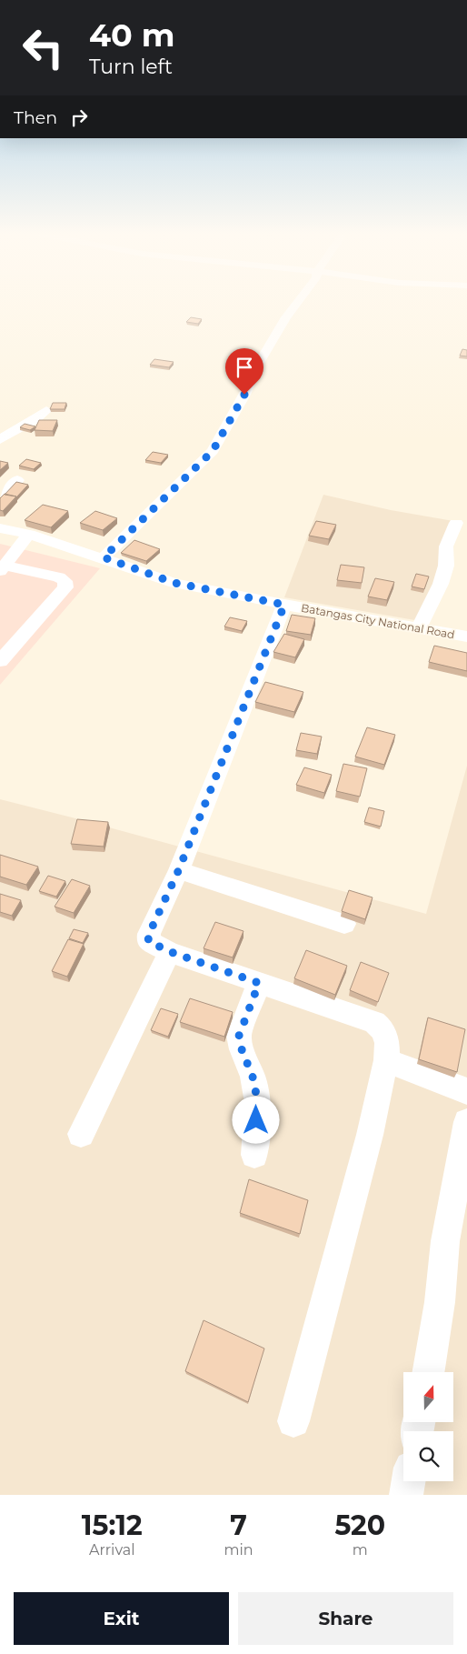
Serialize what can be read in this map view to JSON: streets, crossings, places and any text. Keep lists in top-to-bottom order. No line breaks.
{"streets":{"street":["Batangas City National Road"]},"north":"top","page":{"turn":["40 m","Turn left"],"then":"Then","eta":["15:12","Arrival","7","min","520","m"],"buttons":["Exit","Share"]}}
